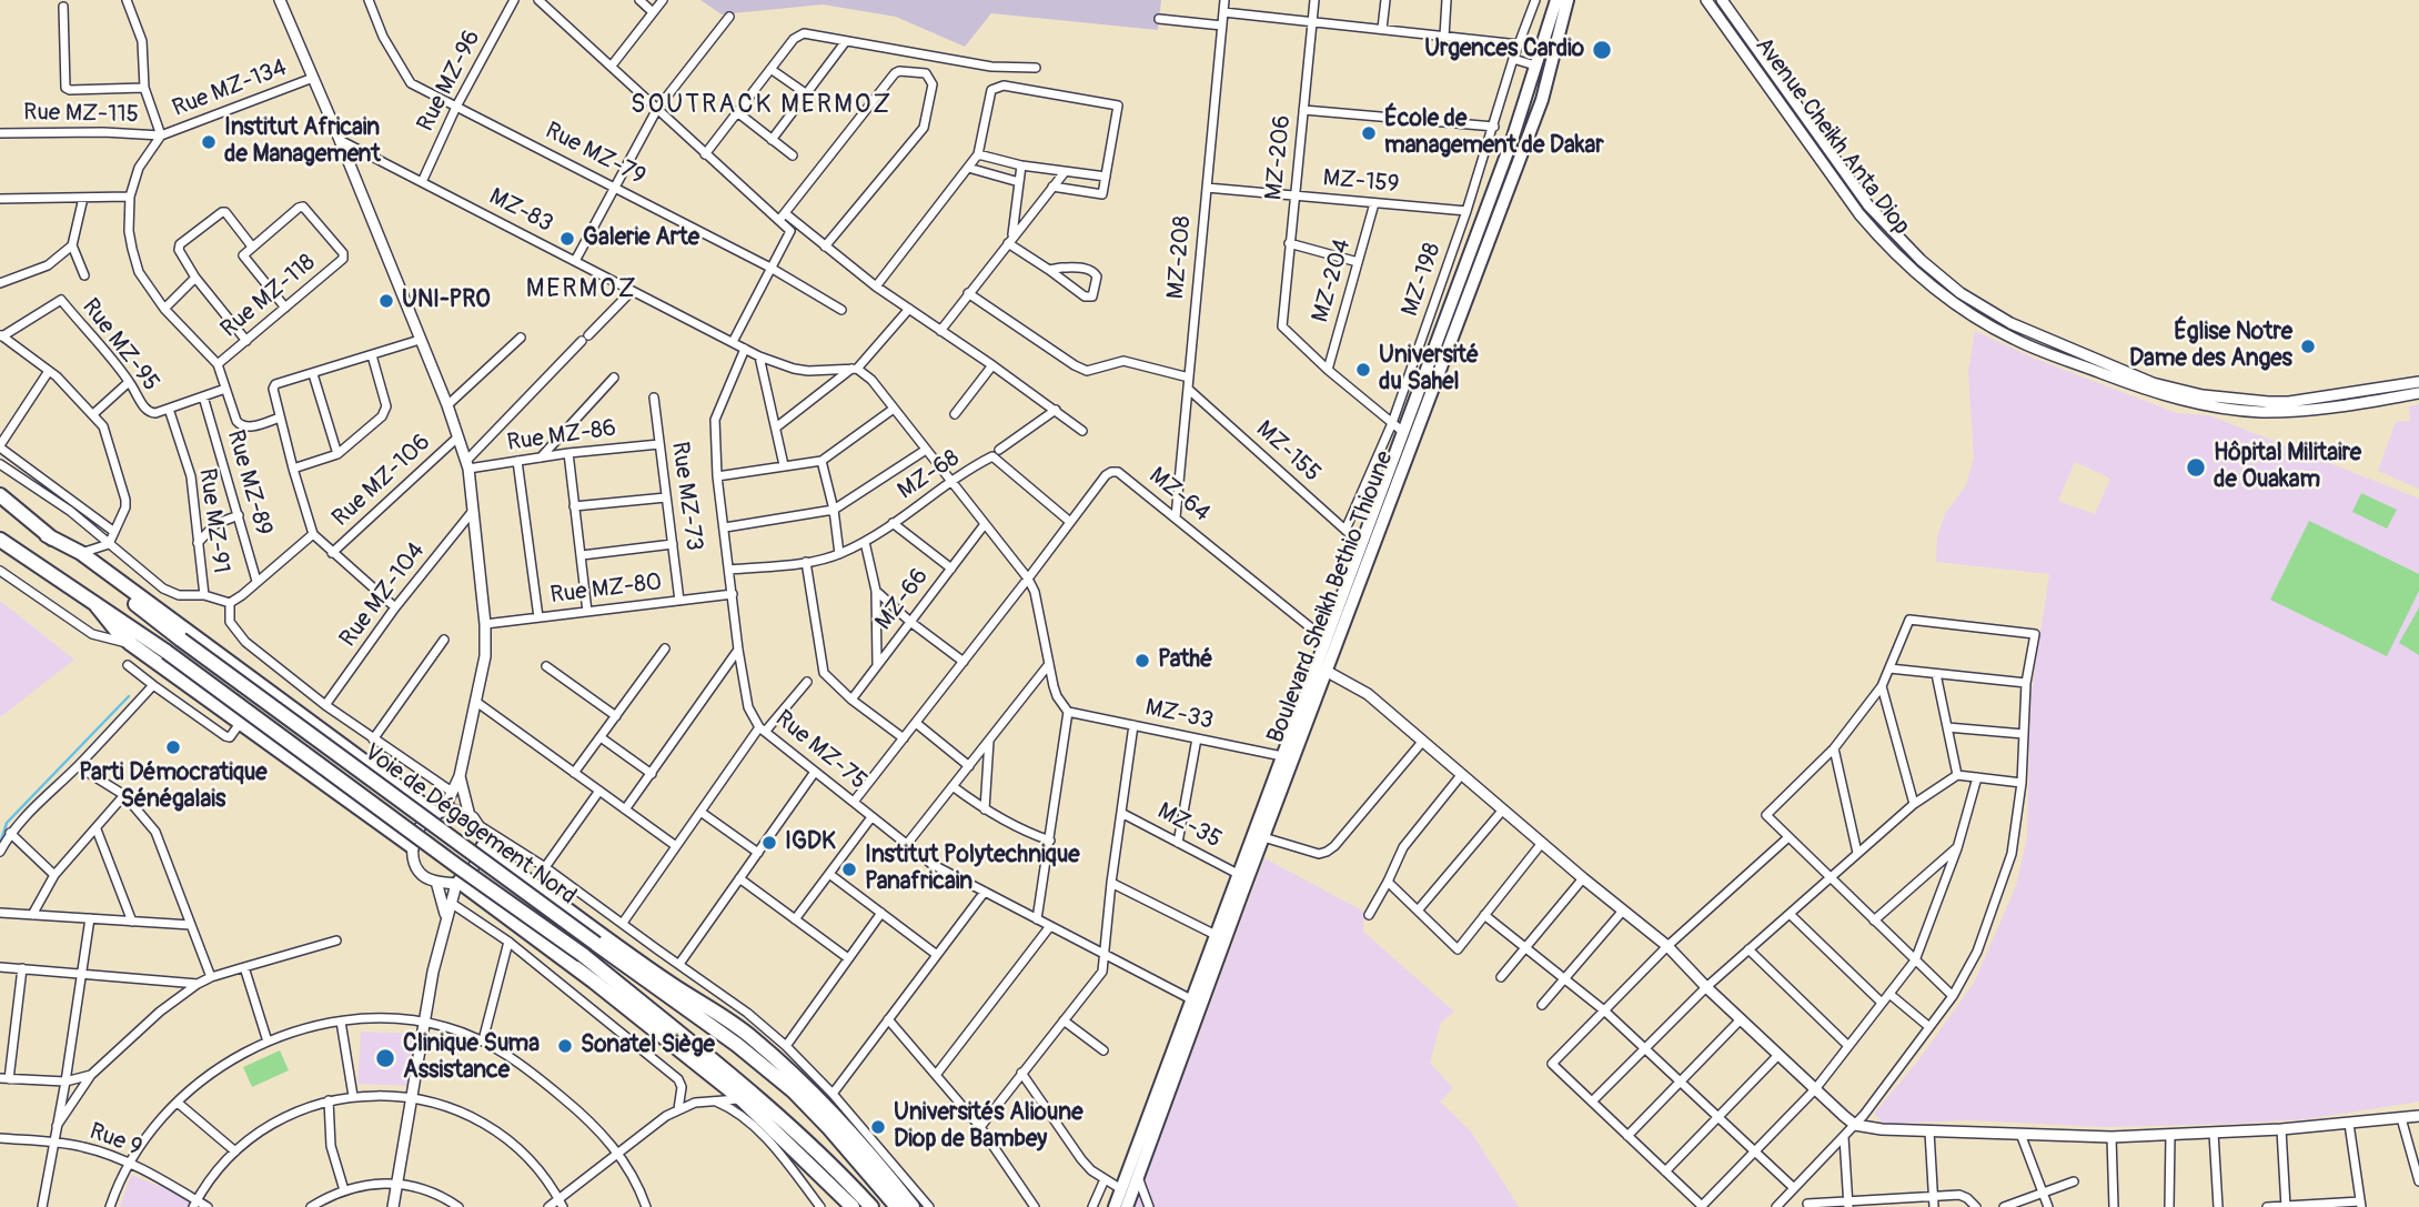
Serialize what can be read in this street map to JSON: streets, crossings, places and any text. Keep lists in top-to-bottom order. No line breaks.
{"streets":{"highway":["Voie de Dégagement Nord"],"main road":["Boulevard Sheikh Bethio Thioune"],"street":["Rue MZ-96","Rue MZ-134","Rue MZ-115","Avenue Cheikh Anta Diop","Rue MZ-79","MZ-206","MZ-159","MZ-83","MZ-208","MZ-198","MZ-204","Rue MZ-118","Rue MZ-95","Rue MZ-86","MZ-155","MZ-68","Rue MZ-106","Rue MZ-89","MZ-64","Rue MZ-73","Rue MZ-91","Rue MZ-80","Rue MZ-104","MZ-66","MZ-33","Rue MZ-75","MZ-35","Rue 9"]},"crossings":[["Rue MZ-96","Rue MZ-79"],["Rue MZ-96","MZ-83"],["Rue MZ-134","Rue MZ-115"],["Rue MZ-134","Rue MZ-118"],["MZ-206","MZ-159"],["MZ-206","MZ-204"],["MZ-159","MZ-208"],["MZ-159","MZ-198"],["MZ-159","MZ-204"],["MZ-83","Rue MZ-75"],["MZ-208","MZ-155"],["MZ-208","MZ-64"],["MZ-198","MZ-155"],["Rue MZ-95","Rue MZ-91"],["Rue MZ-86","Rue MZ-73"],["MZ-155","Boulevard Sheikh Bethio Thioune"],["MZ-68","MZ-64"],["MZ-68","Rue MZ-75"],["MZ-64","Boulevard Sheikh Bethio Thioune"],["MZ-64","Rue MZ-75"],["Rue MZ-73","Rue MZ-80"],["Rue MZ-80","Rue MZ-75"],["Boulevard Sheikh Bethio Thioune","MZ-33"],["Boulevard Sheikh Bethio Thioune","Rue MZ-75"],["Boulevard Sheikh Bethio Thioune","MZ-35"]],"districts":["SOUTRACK MERMOZ","MERMOZ"],"places":["Urgences Cardio","École de management de Dakar","Institut Africain de Management","Galerie Arte","UNI-PRO","Église Notre Dame des Anges","Université du Sahel","Hôpital Militaire de Ouakam","Pathé","Parti Démocratique Sénégalais","IGDK","Institut Polytechnique Panafricain","Sonatel Siège","Clinique Suma Assistance","Universités Alioune Diop de Bambey"]}
